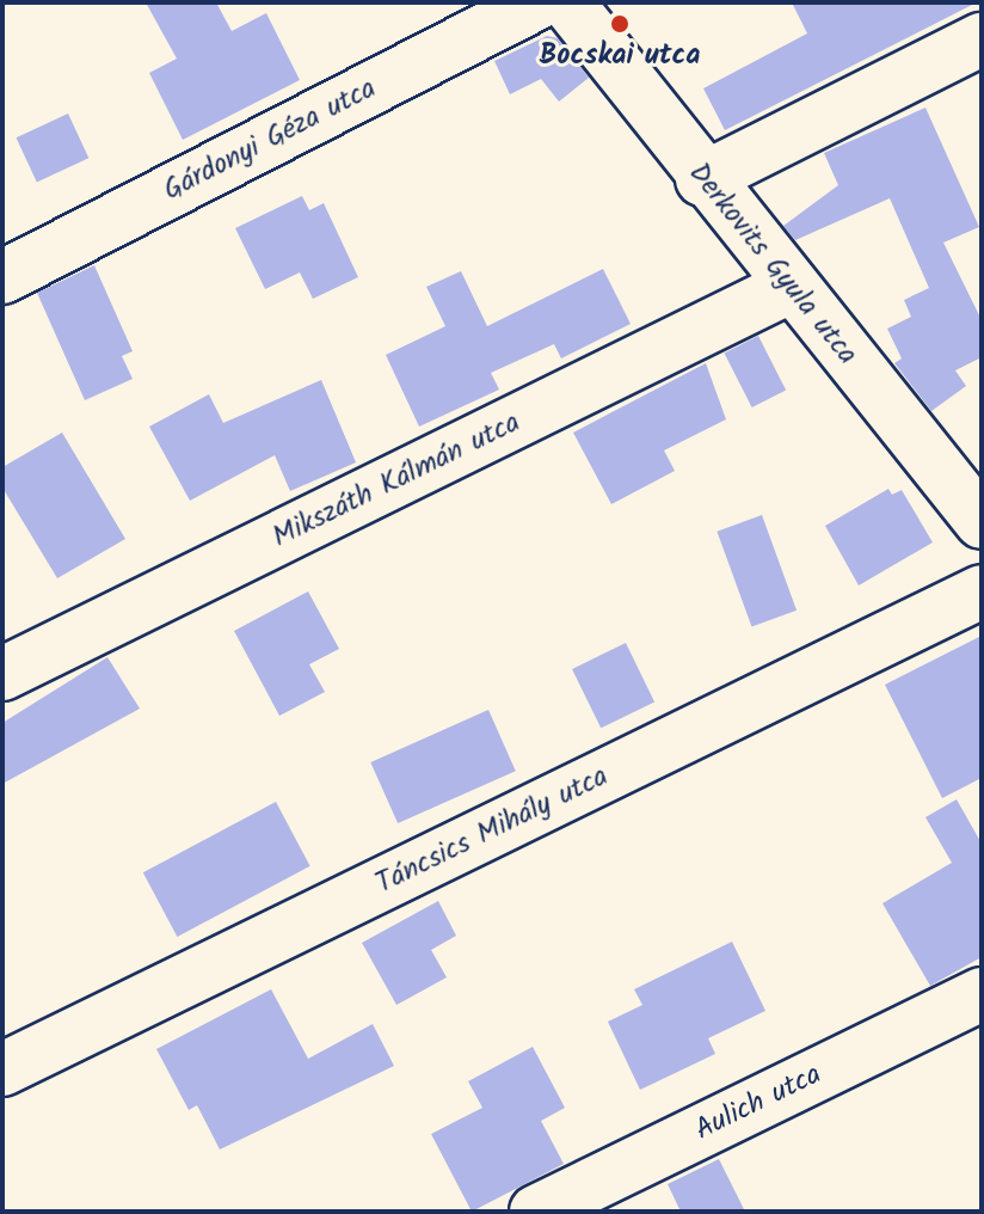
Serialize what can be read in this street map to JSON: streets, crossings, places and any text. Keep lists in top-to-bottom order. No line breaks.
{"streets":{"street":["Gárdonyi Géza utca","Derkovits Gyula utca","Mikszáth Kálmán utca","Táncsics Mihály utca","Aulich utca"]},"crossings":[["Derkovits Gyula utca","Mikszáth Kálmán utca"]],"places":["Bocskai utca"]}
